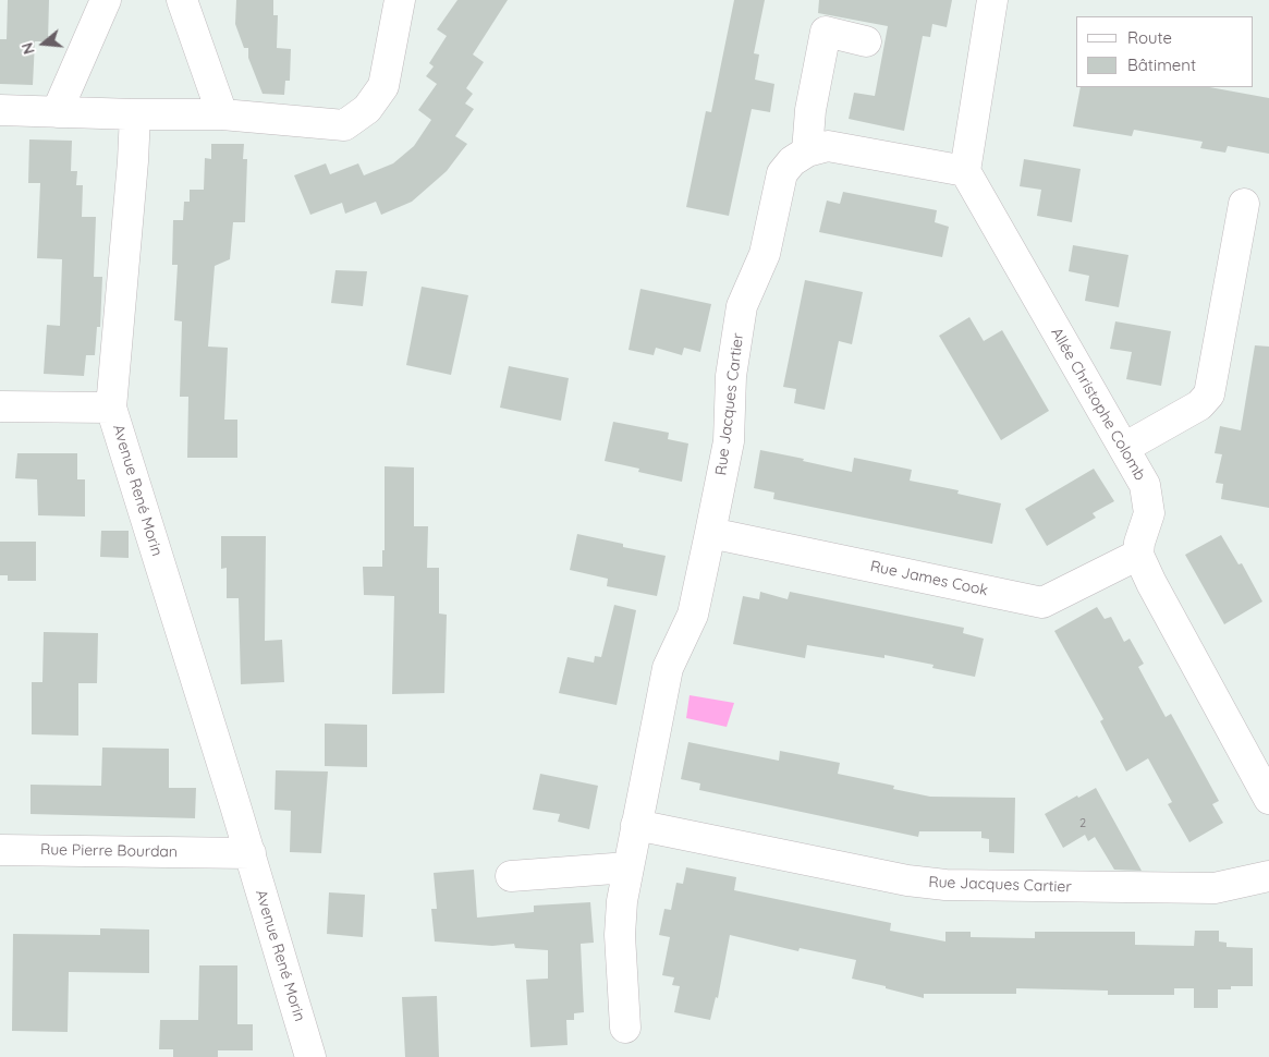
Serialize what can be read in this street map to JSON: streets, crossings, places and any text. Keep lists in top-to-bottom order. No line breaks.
{"streets":{"street":["Rue Jacques Cartier","Allée Christophe Colomb","Avenue René Morin","Rue James Cook","Rue Pierre Bourdan"]},"crossings":[["Rue Jacques Cartier","Allée Christophe Colomb"],["Rue Jacques Cartier","Rue James Cook"],["Allée Christophe Colomb","Rue James Cook"],["Avenue René Morin","Rue Pierre Bourdan"]],"house_numbers":["2"],"legend":["Route","Bâtiment"],"north":"left"}
